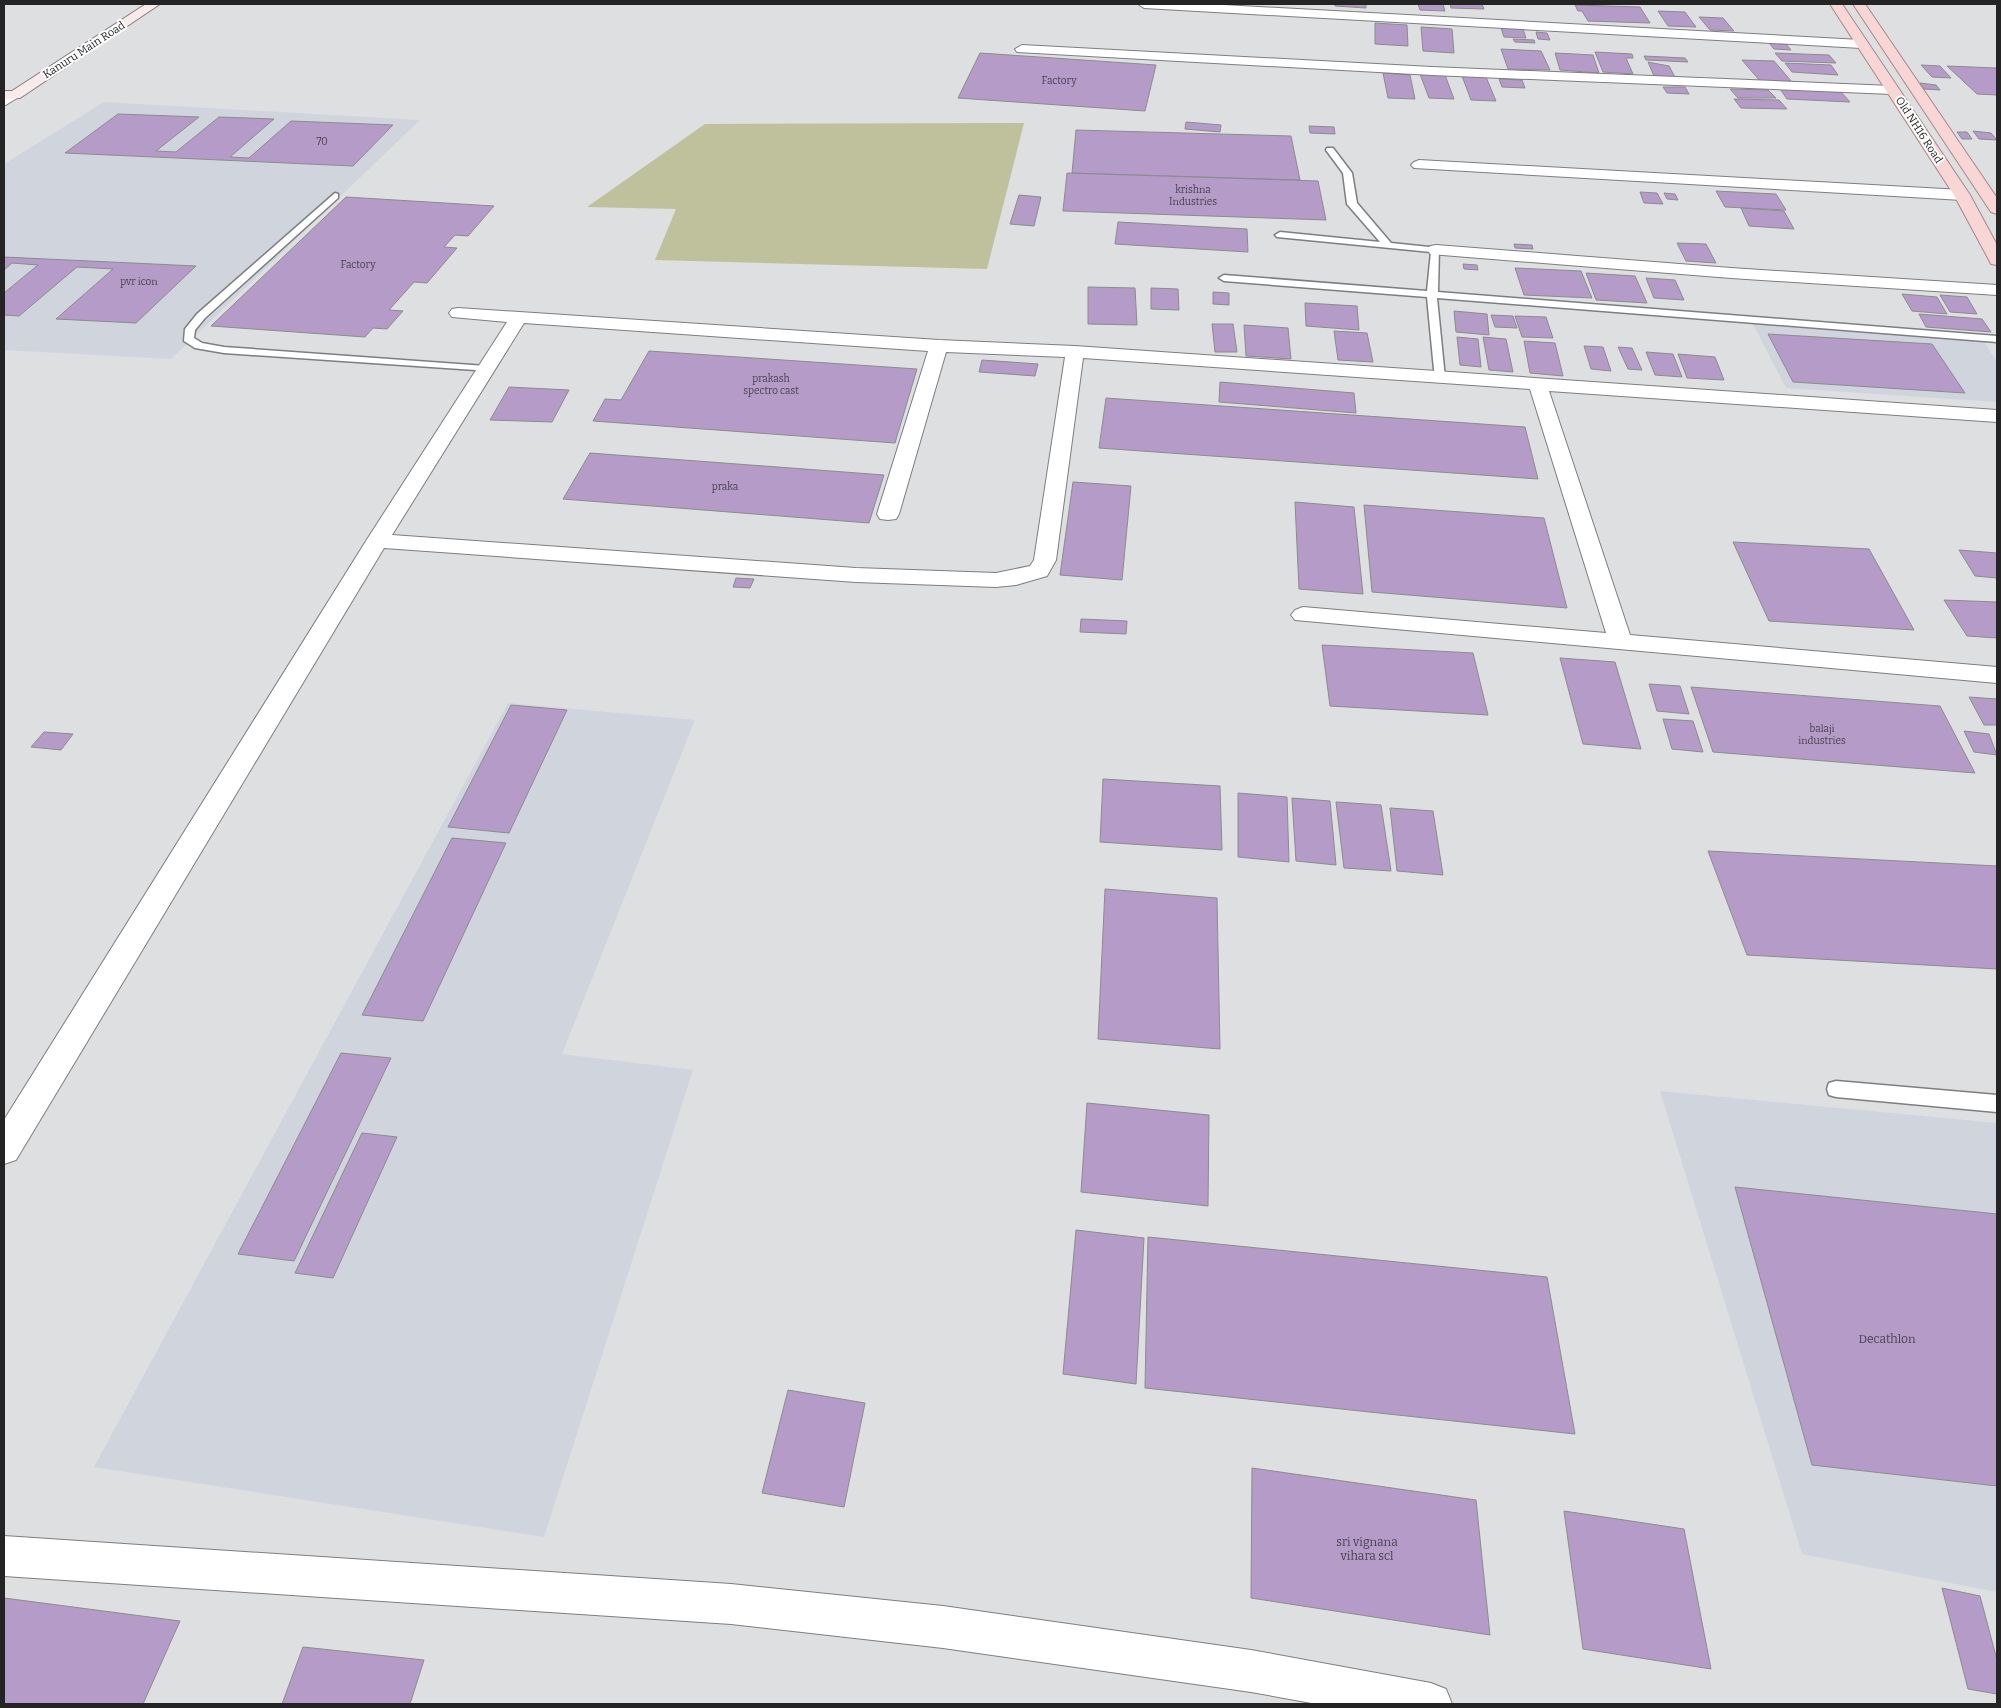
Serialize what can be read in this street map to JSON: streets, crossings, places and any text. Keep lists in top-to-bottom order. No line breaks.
{"streets":{"main road":["Kanuru Main Road","Old NH16 Road"]},"house_numbers":["Factory","70","krishna Industries","Factory","pvr icon","prakash spectro cast","praka","balaji industries","Decathlon","sri vignana vihara scl"]}
